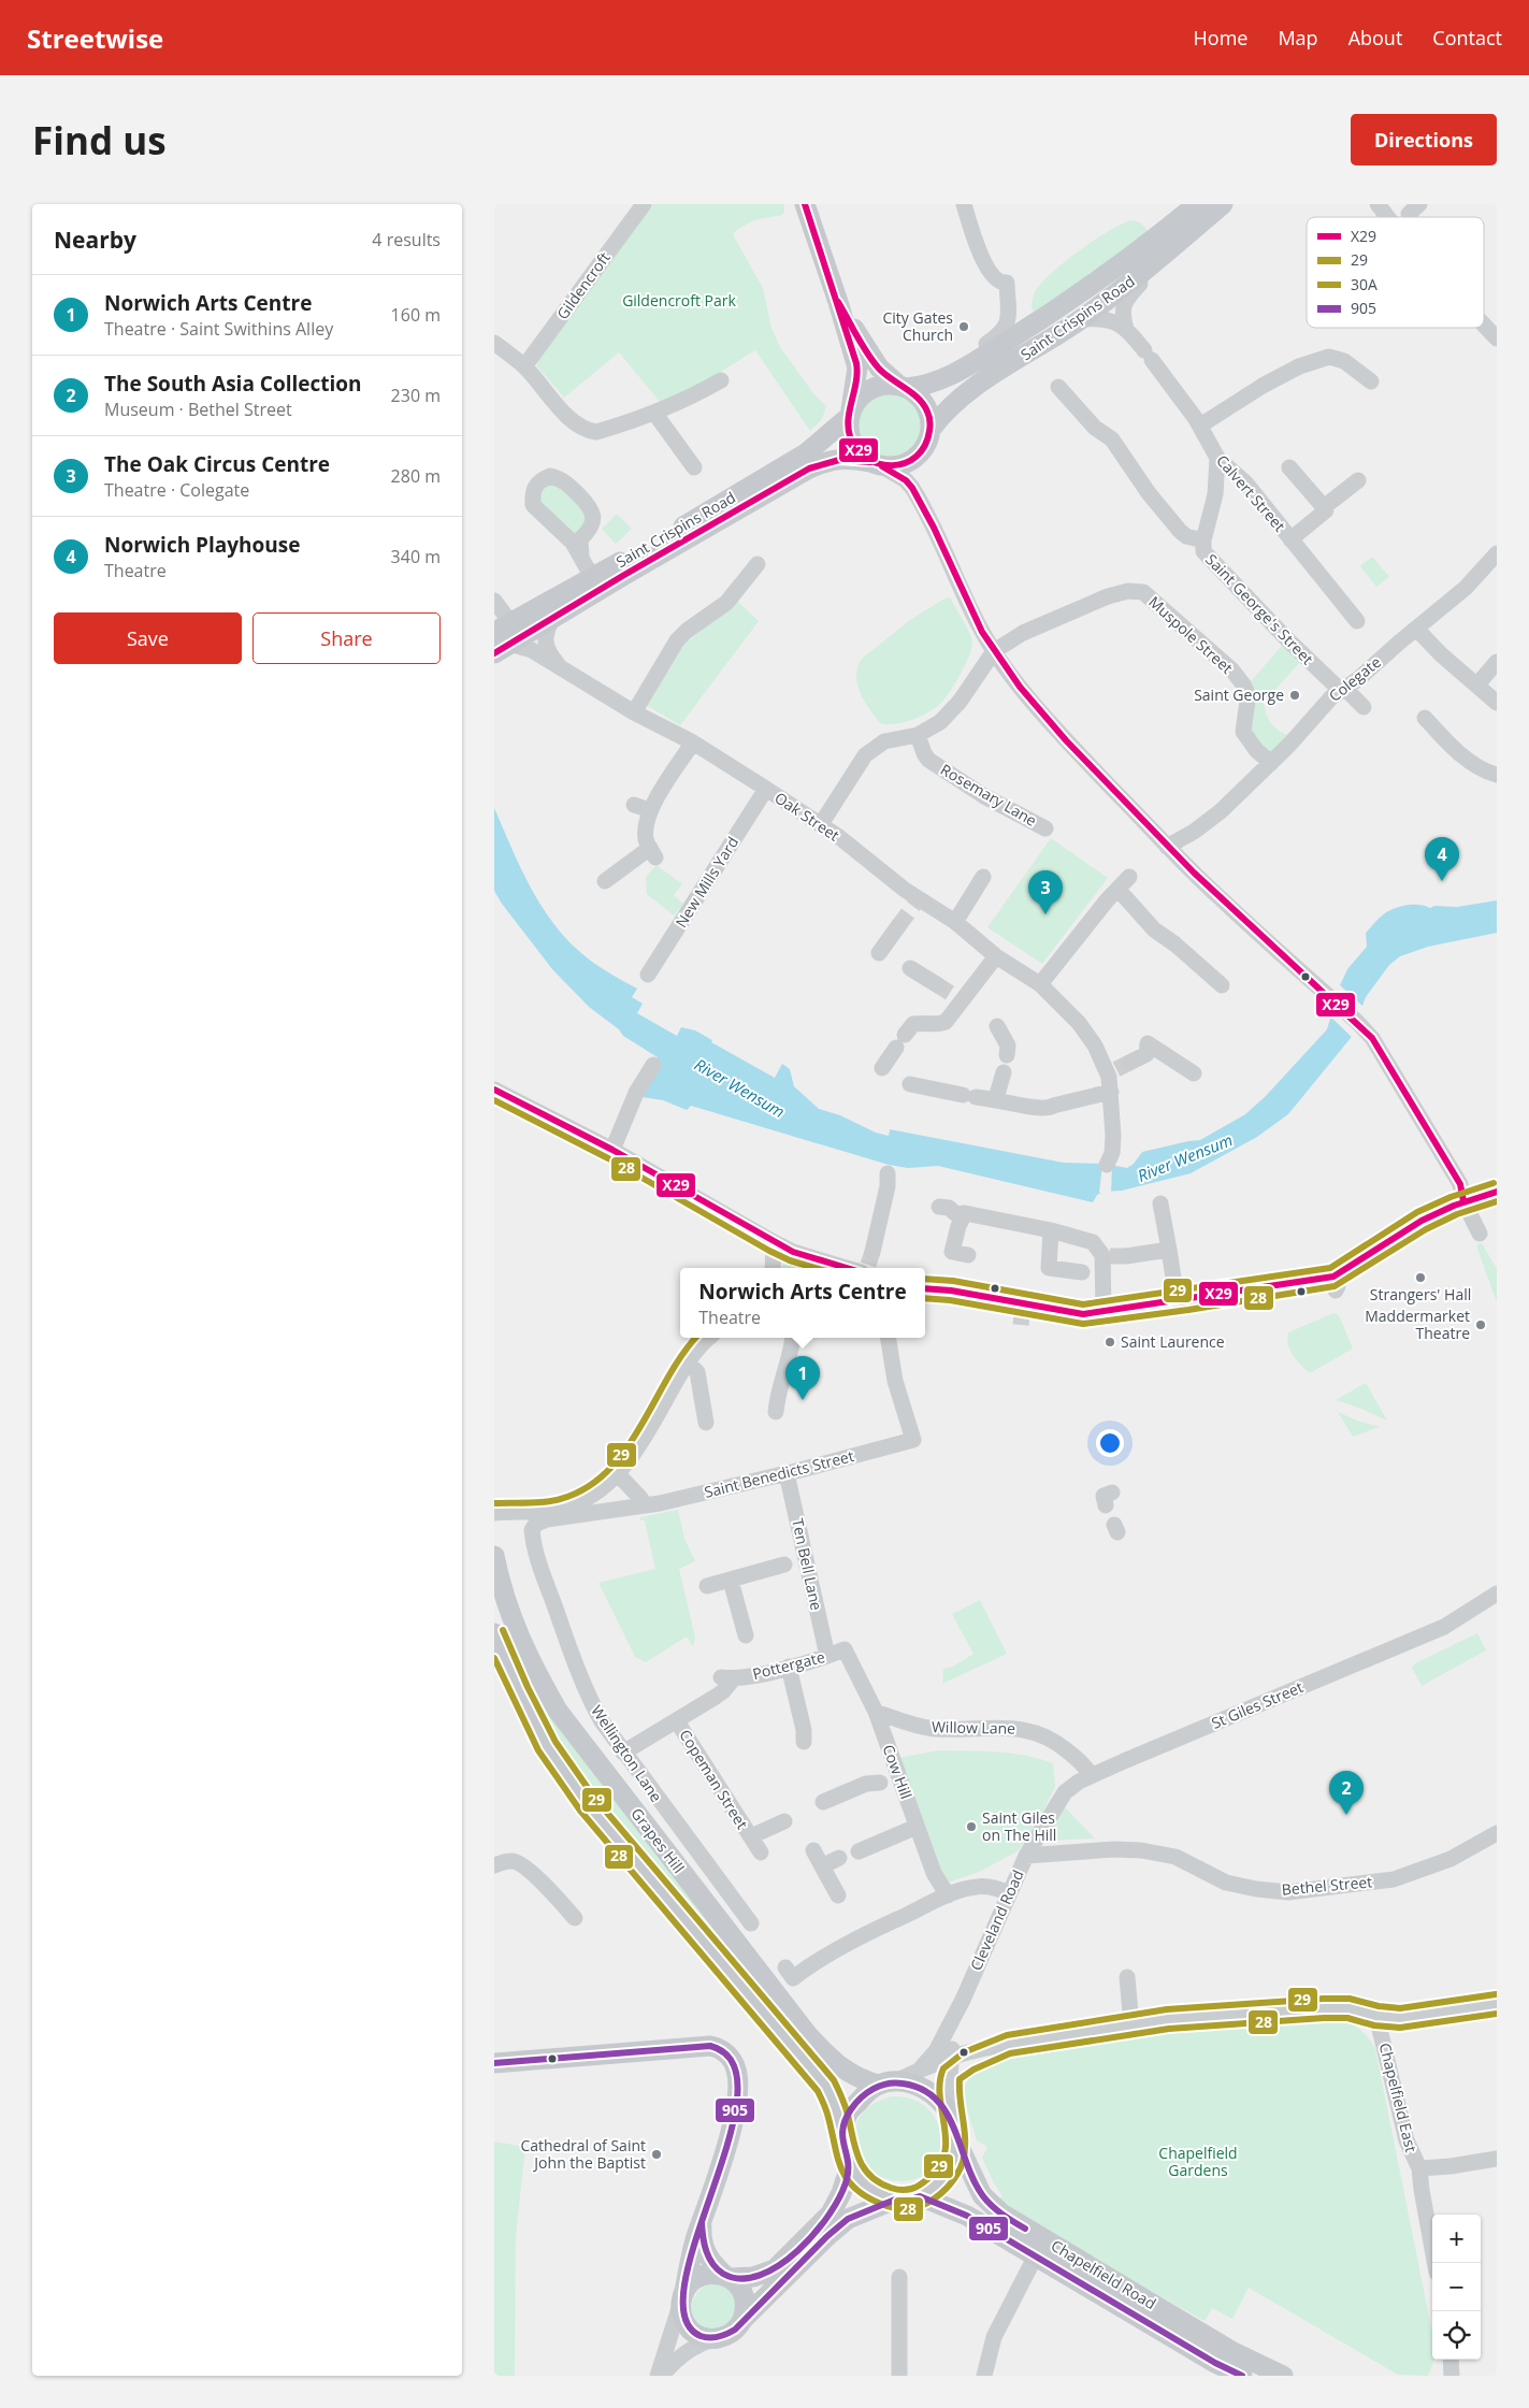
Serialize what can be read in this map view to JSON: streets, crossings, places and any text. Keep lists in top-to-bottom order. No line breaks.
{"streets":{"main road":["Saint Crispins Road","Grapes Hill","Chapelfield Road"],"street":["Gildencroft","Calvert Street","Saint George's Street","Muspole Street","Colegate","Rosemary Lane","Oak Street","New Mills Yard","Saint Benedicts Street","Ten Bell Lane","Pottergate","St Giles Street","Willow Lane","Wellington Lane","Cow Hill","Copeman Street","Bethel Street","Cleveland Road","Chapelfield East"]},"crossings":[["Saint Crispins Road","Calvert Street"],["Saint Crispins Road","Oak Street"],["Saint George's Street","Colegate"],["Muspole Street","Colegate"],["Oak Street","New Mills Yard"],["Saint Benedicts Street","Ten Bell Lane"],["Saint Benedicts Street","Wellington Lane"],["Ten Bell Lane","Pottergate"],["Pottergate","Wellington Lane"],["Pottergate","Cow Hill"],["Pottergate","Copeman Street"],["St Giles Street","Willow Lane"],["St Giles Street","Cleveland Road"],["Willow Lane","Cow Hill"],["Grapes Hill","Cleveland Road"],["Grapes Hill","Chapelfield Road"],["Bethel Street","Cleveland Road"],["Cleveland Road","Chapelfield Road"]],"water":["River Wensum"],"parks":["Gildencroft Park","Chapelfield Gardens"],"places":["City Gates Church","Saint George","Strangers' Hall","Maddermarket Theatre","Saint Laurence","Saint Giles on The Hill","Cathedral of Saint John the Baptist"],"lines":["transit line X29","transit line 28","transit line 29","transit line 905"],"legend":["X29","29","30A","905"],"page":{"header":"Streetwise","nav":["Home","Map","About","Contact"],"buttons":["Directions",["Save","Share"]],"title":"Find us","heading":["Nearby","4 results"],"list":[{"mark":"1","name":"Norwich Arts Centre","note":"Theatre · Saint Swithins Alley","value":"160 m"},{"mark":"2","name":"The South Asia Collection","note":"Museum · Bethel Street","value":"230 m"},{"mark":"3","name":"The Oak Circus Centre","note":"Theatre · Colegate","value":"280 m"},{"mark":"4","name":"Norwich Playhouse","note":"Theatre","value":"340 m"}],"pins":["4","3","1","2"],"popup":["Norwich Arts Centre","Theatre"],"map_buttons":["+","−"]}}
